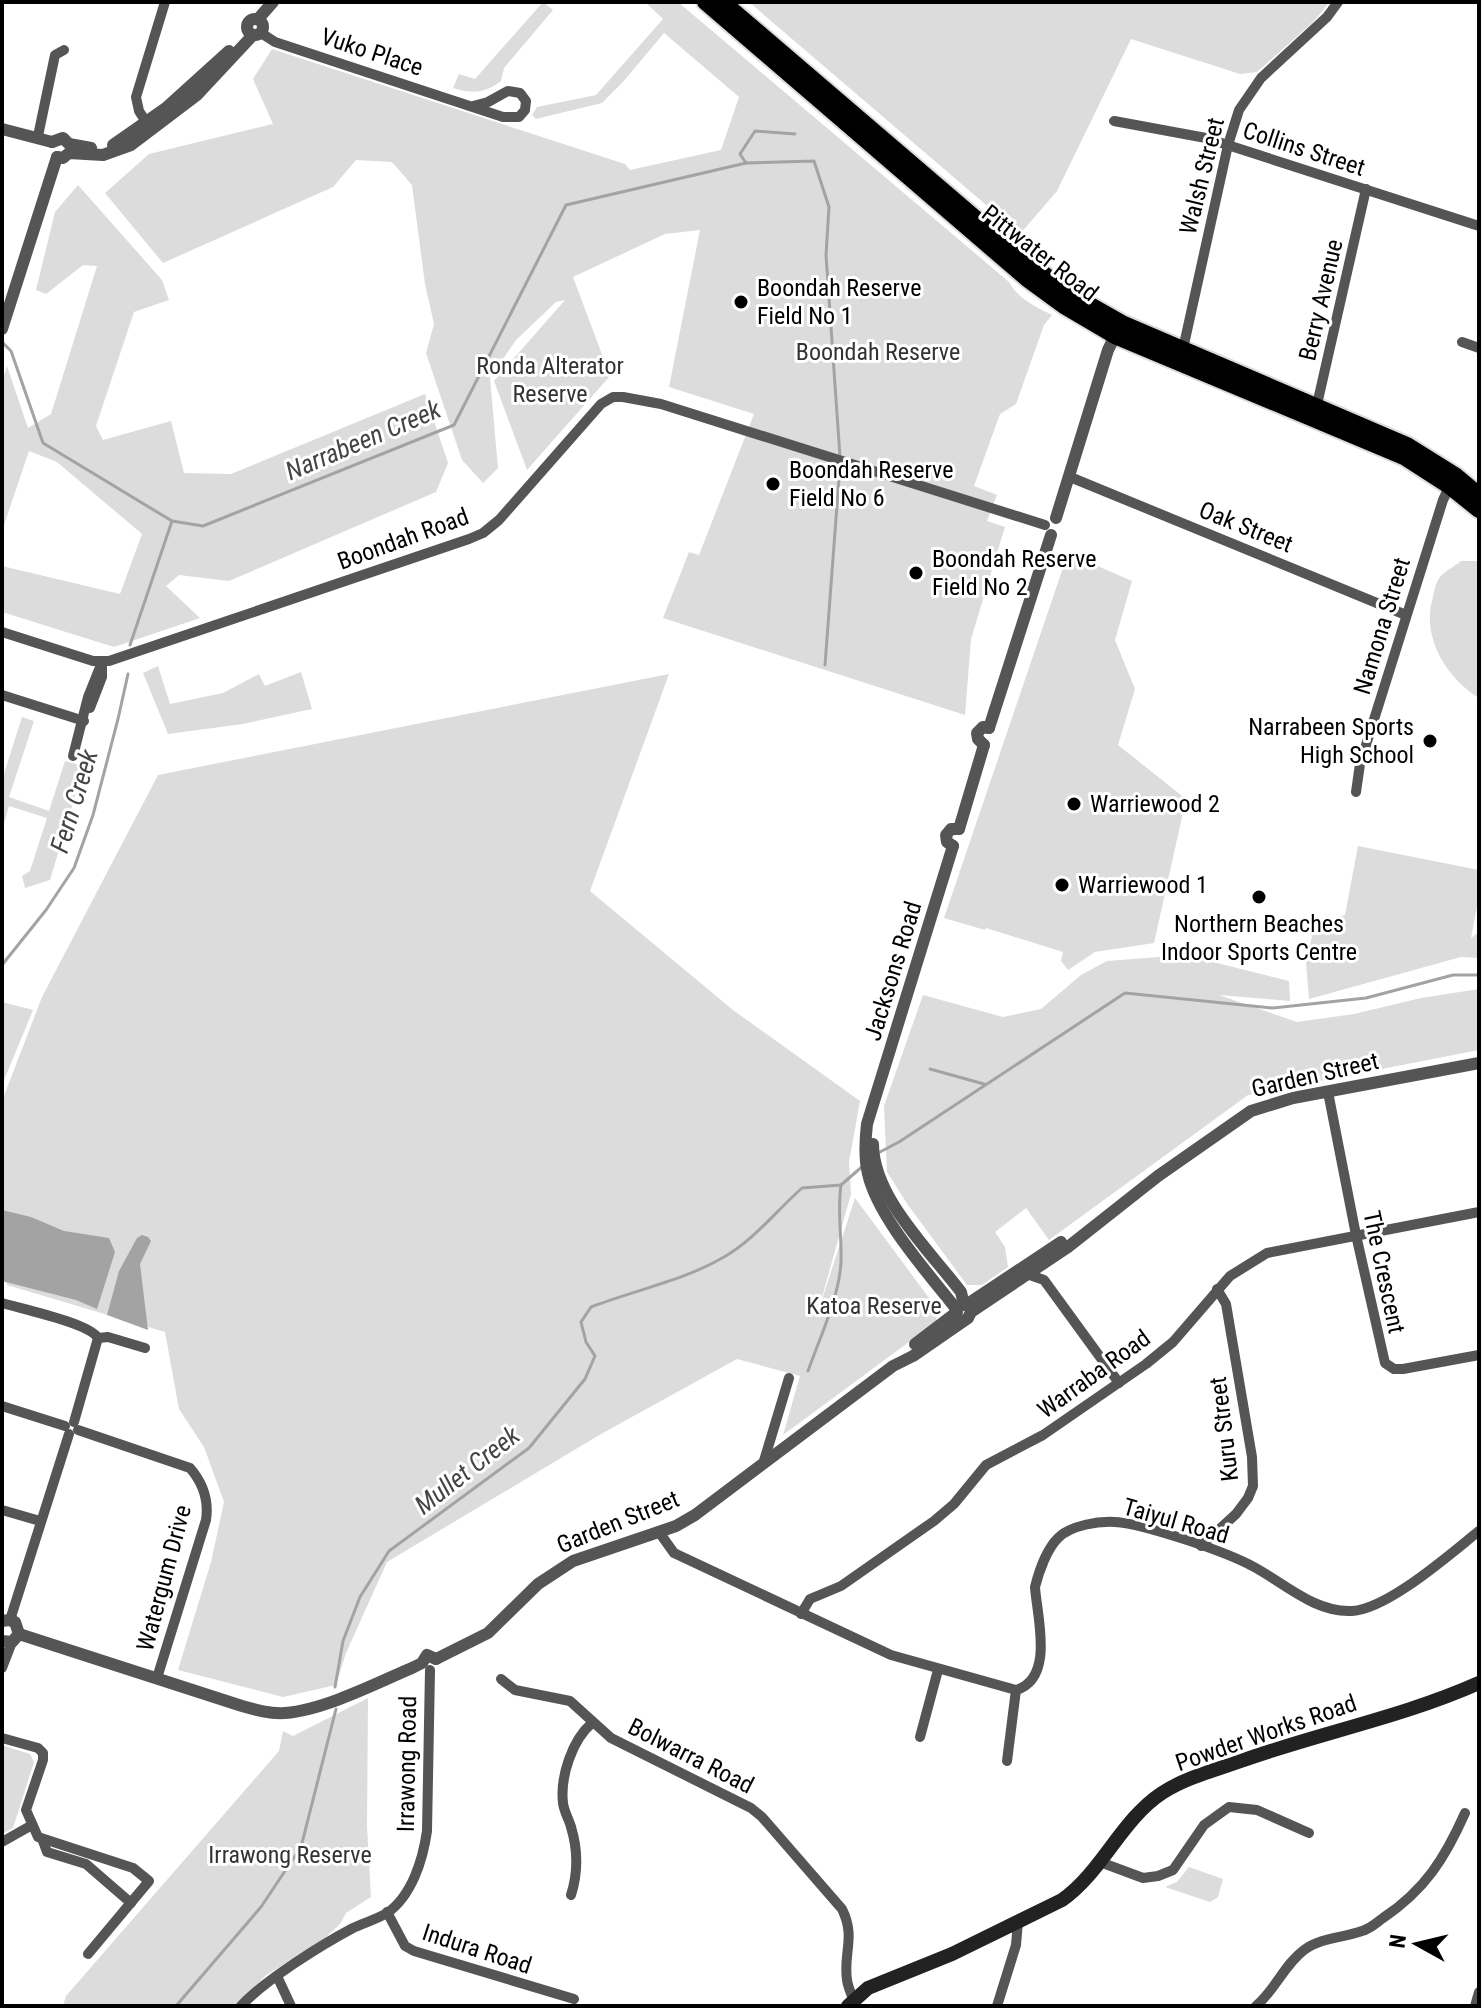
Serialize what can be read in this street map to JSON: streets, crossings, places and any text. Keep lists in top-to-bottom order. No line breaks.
{"streets":{"highway":["Pittwater Road"],"main road":["Powder Works Road"],"street":["Vuko Place","Collins Street","Walsh Street","Berry Avenue","Oak Street","Boondah Road","Namona Street","Jacksons Road","Garden Street","The Crescent","Warraba Road","Kuru Street","Taiyul Road","Watergum Drive","Bolwarra Road","Irrawong Road","Indura Road"]},"crossings":[["Collins Street","Walsh Street"],["Collins Street","Berry Avenue"],["Walsh Street","Pittwater Road"],["Pittwater Road","Berry Avenue"],["Pittwater Road","Namona Street"],["Oak Street","Namona Street"],["Boondah Road","Jacksons Road"],["Jacksons Road","Garden Street"],["Garden Street","The Crescent"],["Garden Street","Watergum Drive"],["Garden Street","Irrawong Road"],["The Crescent","Warraba Road"],["Warraba Road","Kuru Street"],["Kuru Street","Taiyul Road"],["Powder Works Road","Bolwarra Road"],["Irrawong Road","Indura Road"]],"water":["Narrabeen Creek","Fern Creek","Mullet Creek"],"parks":["Boondah Reserve","Ronda Alterator Reserve","Katoa Reserve","Irrawong Reserve"],"places":["Boondah Reserve Field No 1","Boondah Reserve Field No 6","Boondah Reserve Field No 2","Narrabeen Sports High School","Warriewood 2","Warriewood 1","Northern Beaches Indoor Sports Centre"],"north":"left"}
